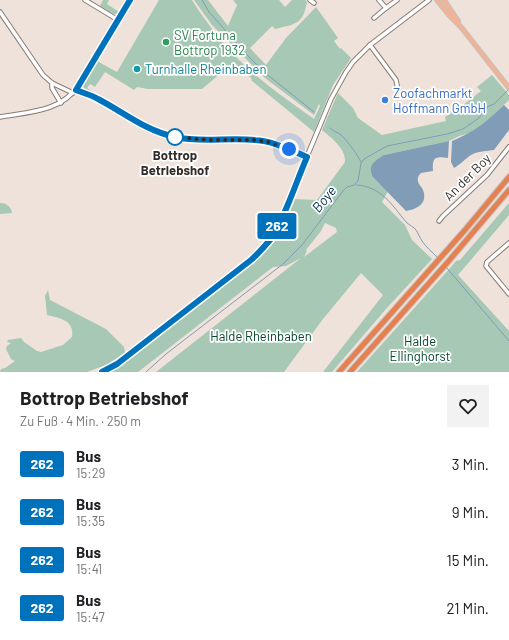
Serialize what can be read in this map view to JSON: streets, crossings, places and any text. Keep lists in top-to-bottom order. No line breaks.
{"streets":{"street":["An der Boy"]},"water":["Boye"],"parks":["Halde Rheinbaben","Halde Ellinghorst"],"places":["SV Fortuna Bottrop 1932","Turnhalle Rheinbaben","Zoofachmarkt Hoffmann GmbH","Bottrop Betriebshof"],"lines":["bus line 262"],"page":{"on_map":"262","heading":["Bottrop Betriebshof","Zu Fuß · 4 Min. · 250 m"],"list":[{"mark":"262","name":"Bus","note":"15:29","value":"3 Min."},{"mark":"262","name":"Bus","note":"15:35","value":"9 Min."},{"mark":"262","name":"Bus","note":"15:41","value":"15 Min."},{"mark":"262","name":"Bus","note":"15:47","value":"21 Min."}]}}
